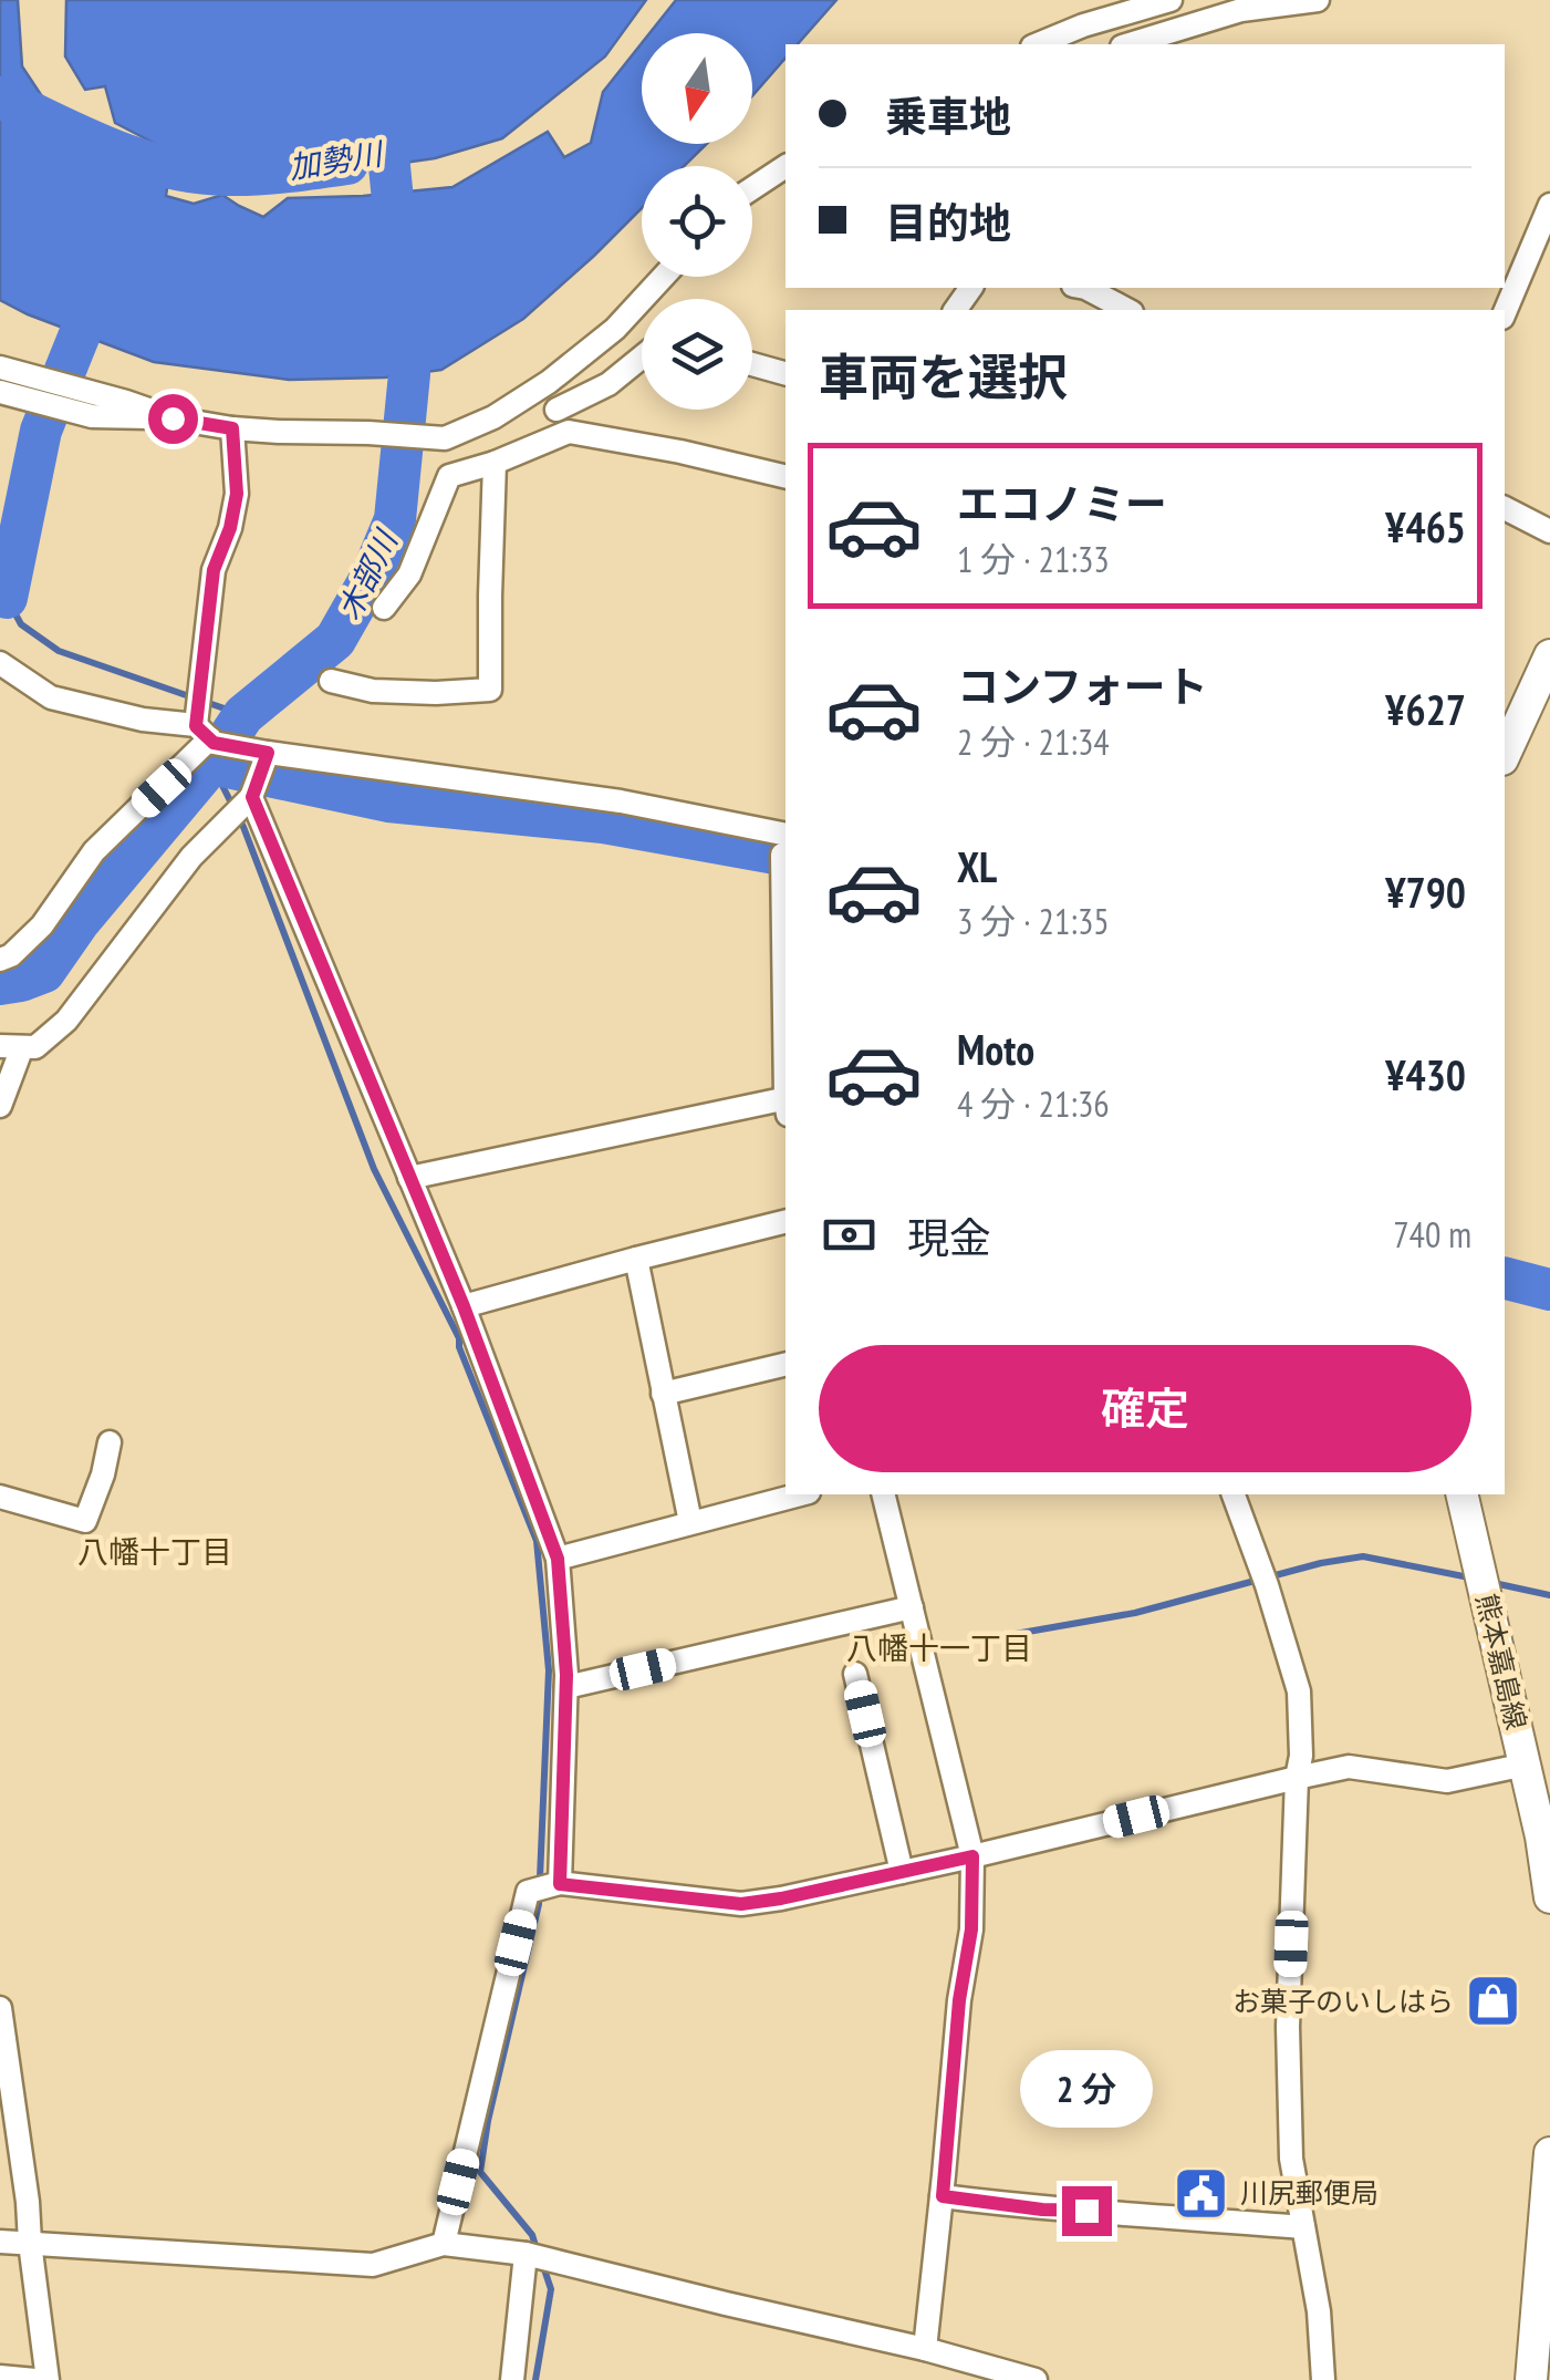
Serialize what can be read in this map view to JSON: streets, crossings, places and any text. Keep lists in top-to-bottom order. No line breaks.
{"streets":{"main road":["熊本嘉島線"]},"districts":["八幡十丁目","八幡十一丁目"],"water":["加勢川","木部川"],"places":{"shop":["お菓子のいしはら"],"public building":["川尻郵便局"]},"north":"bottom","page":{"banner":["乗車地","目的地"],"heading":"車両を選択","list":[{"name":"エコノミー","note":"1 分 · 21:33","value":"¥465"},{"name":"コンフォート","note":"2 分 · 21:34","value":"¥627"},{"name":"XL","note":"3 分 · 21:35","value":"¥790"},{"name":"Moto","note":"4 分 · 21:36","value":"¥430"}],"pay":["現金","740 m"],"buttons":"確定","bubble":"2 分"}}
